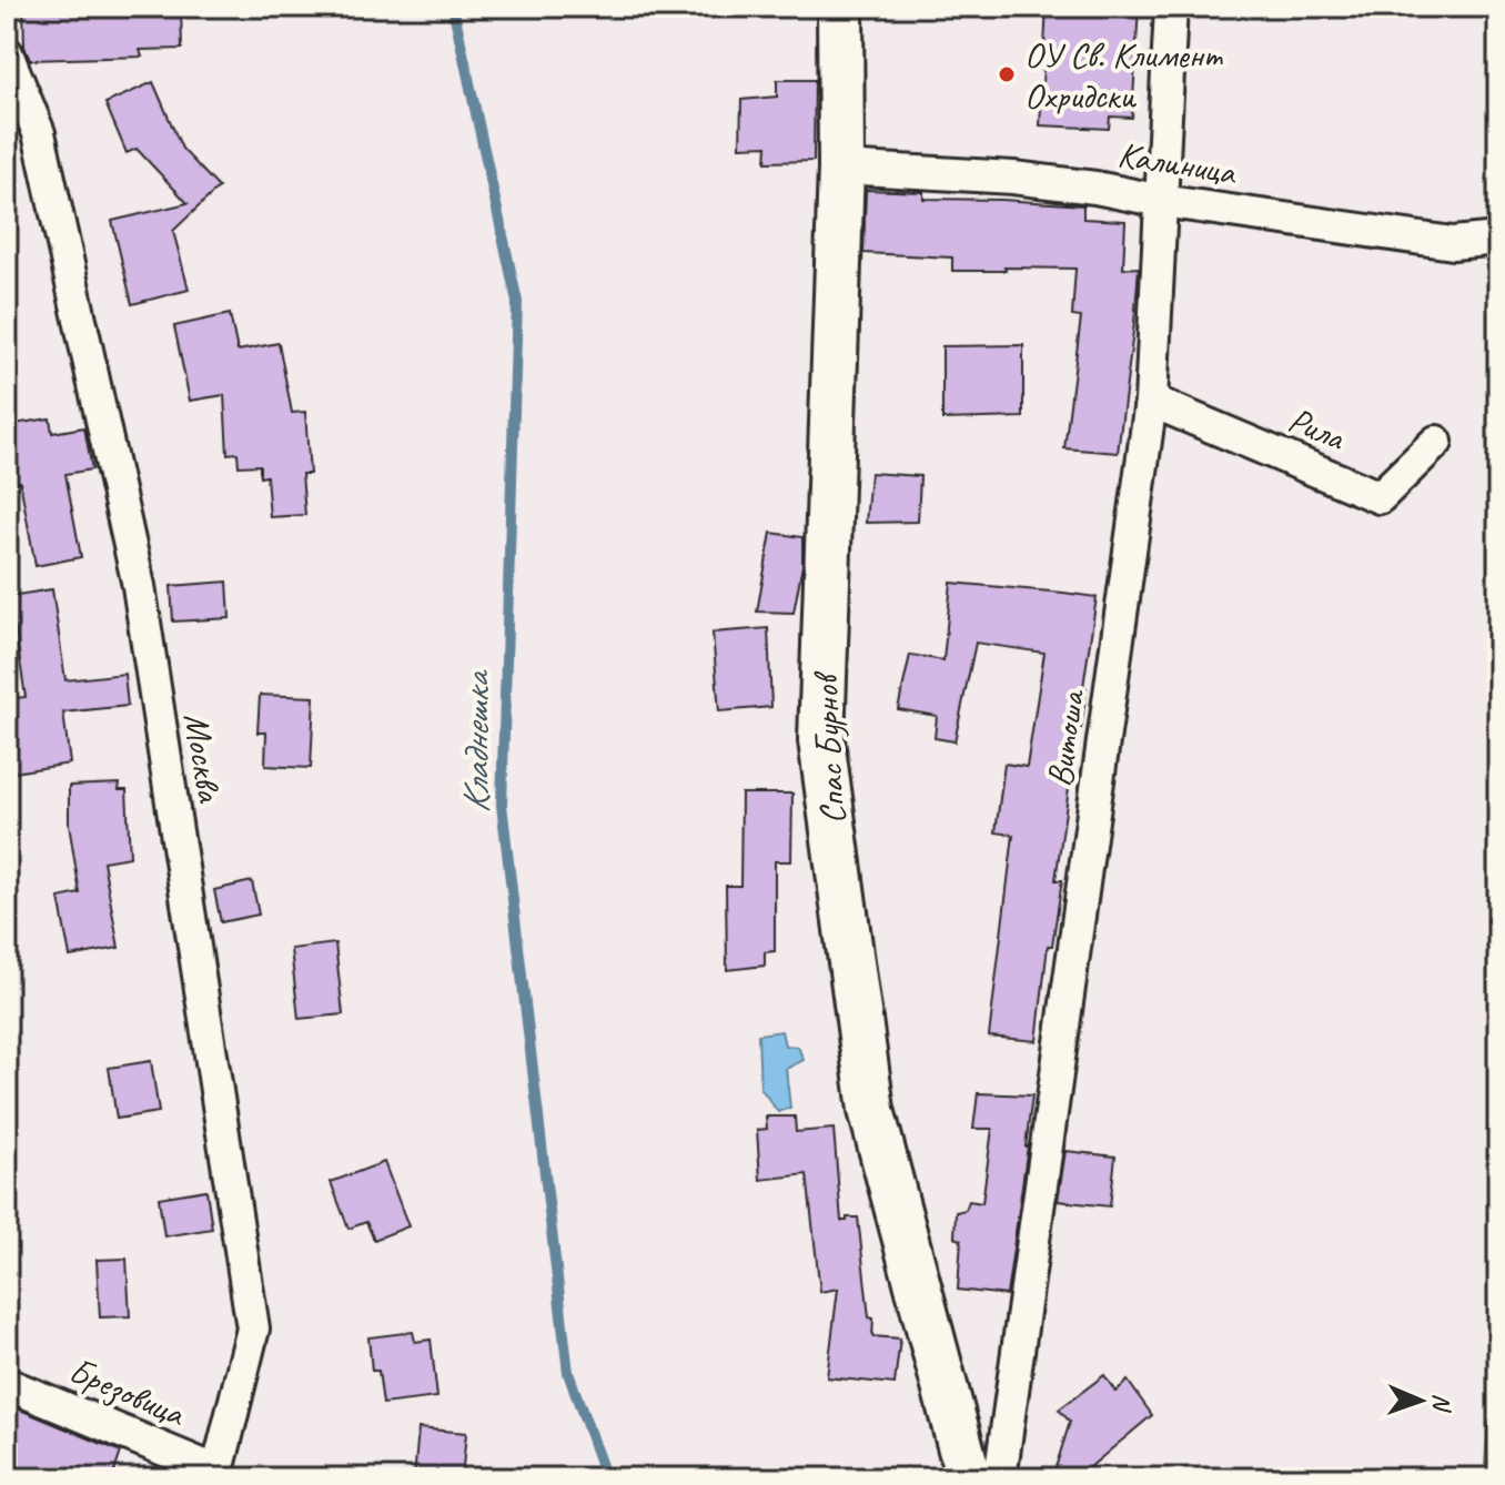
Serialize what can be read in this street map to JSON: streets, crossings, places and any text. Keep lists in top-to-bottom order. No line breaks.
{"streets":{"street":["Калиница","Рила","Витоша","Спас Бурнов","Москва","Брезовица"]},"crossings":[["Калиница","Витоша"],["Калиница","Спас Бурнов"],["Рила","Витоша"],["Москва","Брезовица"]],"water":["Кладнешка"],"places":["ОУ Св. Климент Охридски"],"north":"right"}
